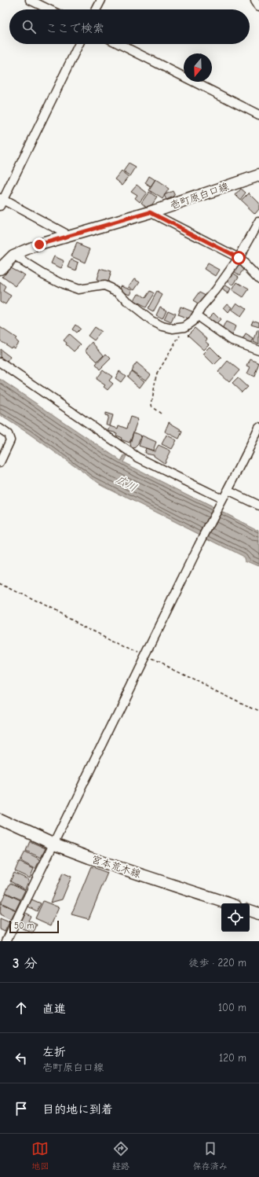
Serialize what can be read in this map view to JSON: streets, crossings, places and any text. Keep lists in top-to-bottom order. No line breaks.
{"streets":{"main road":["壱町原白口線","宮本荒木線"]},"water":["広川"],"scale_bar":"50 m","north":"bottom","page":{"search":"ここで検索","scale":"50 m","heading":["3 分","徒歩 · 220 m"],"list":[["直進","100 m"],["左折","壱町原白口線","120 m"],"目的地に到着"],"nav":["地図","経路","保存済み"]}}
